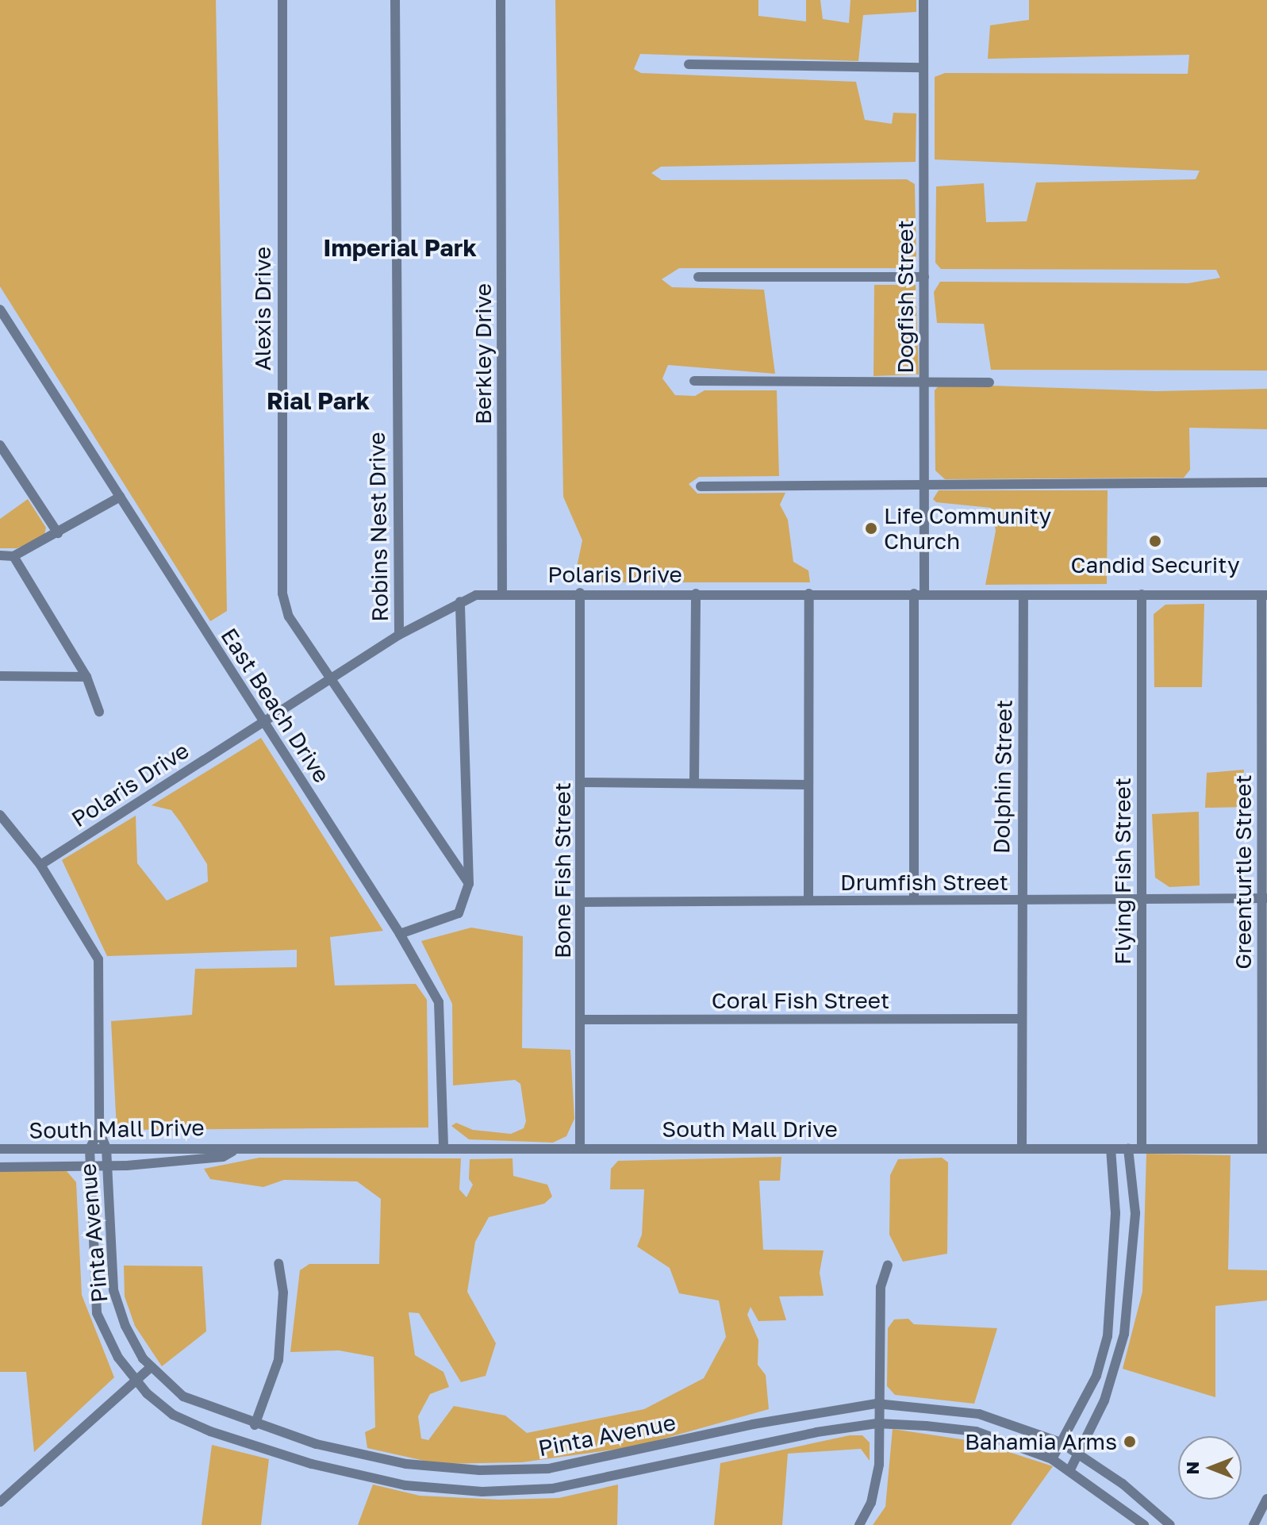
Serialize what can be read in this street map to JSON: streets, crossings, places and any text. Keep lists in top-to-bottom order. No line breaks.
{"streets":{"street":["Dogfish Street","Alexis Drive","Berkley Drive","Robins Nest Drive","Polaris Drive","East Beach Drive","Dolphin Street","Bone Fish Street","Flying Fish Street","Greenturtle Street","Drumfish Street","Coral Fish Street","South Mall Drive","Pinta Avenue"]},"crossings":[["Dogfish Street","Polaris Drive"],["Dogfish Street","Drumfish Street"],["Alexis Drive","Polaris Drive"],["Berkley Drive","Polaris Drive"],["Robins Nest Drive","Polaris Drive"],["Polaris Drive","East Beach Drive"],["Polaris Drive","Dolphin Street"],["Polaris Drive","Bone Fish Street"],["Polaris Drive","Flying Fish Street"],["Polaris Drive","Greenturtle Street"],["East Beach Drive","South Mall Drive"],["Dolphin Street","Drumfish Street"],["Dolphin Street","Coral Fish Street"],["Dolphin Street","South Mall Drive"],["Bone Fish Street","Drumfish Street"],["Bone Fish Street","Coral Fish Street"],["Bone Fish Street","South Mall Drive"],["Flying Fish Street","Drumfish Street"],["Flying Fish Street","South Mall Drive"],["Greenturtle Street","Drumfish Street"],["Greenturtle Street","South Mall Drive"],["South Mall Drive","Pinta Avenue"]],"districts":["Imperial Park","Rial Park"],"places":["Life Community Church","Candid Security","Bahamia Arms"],"north":"left"}
